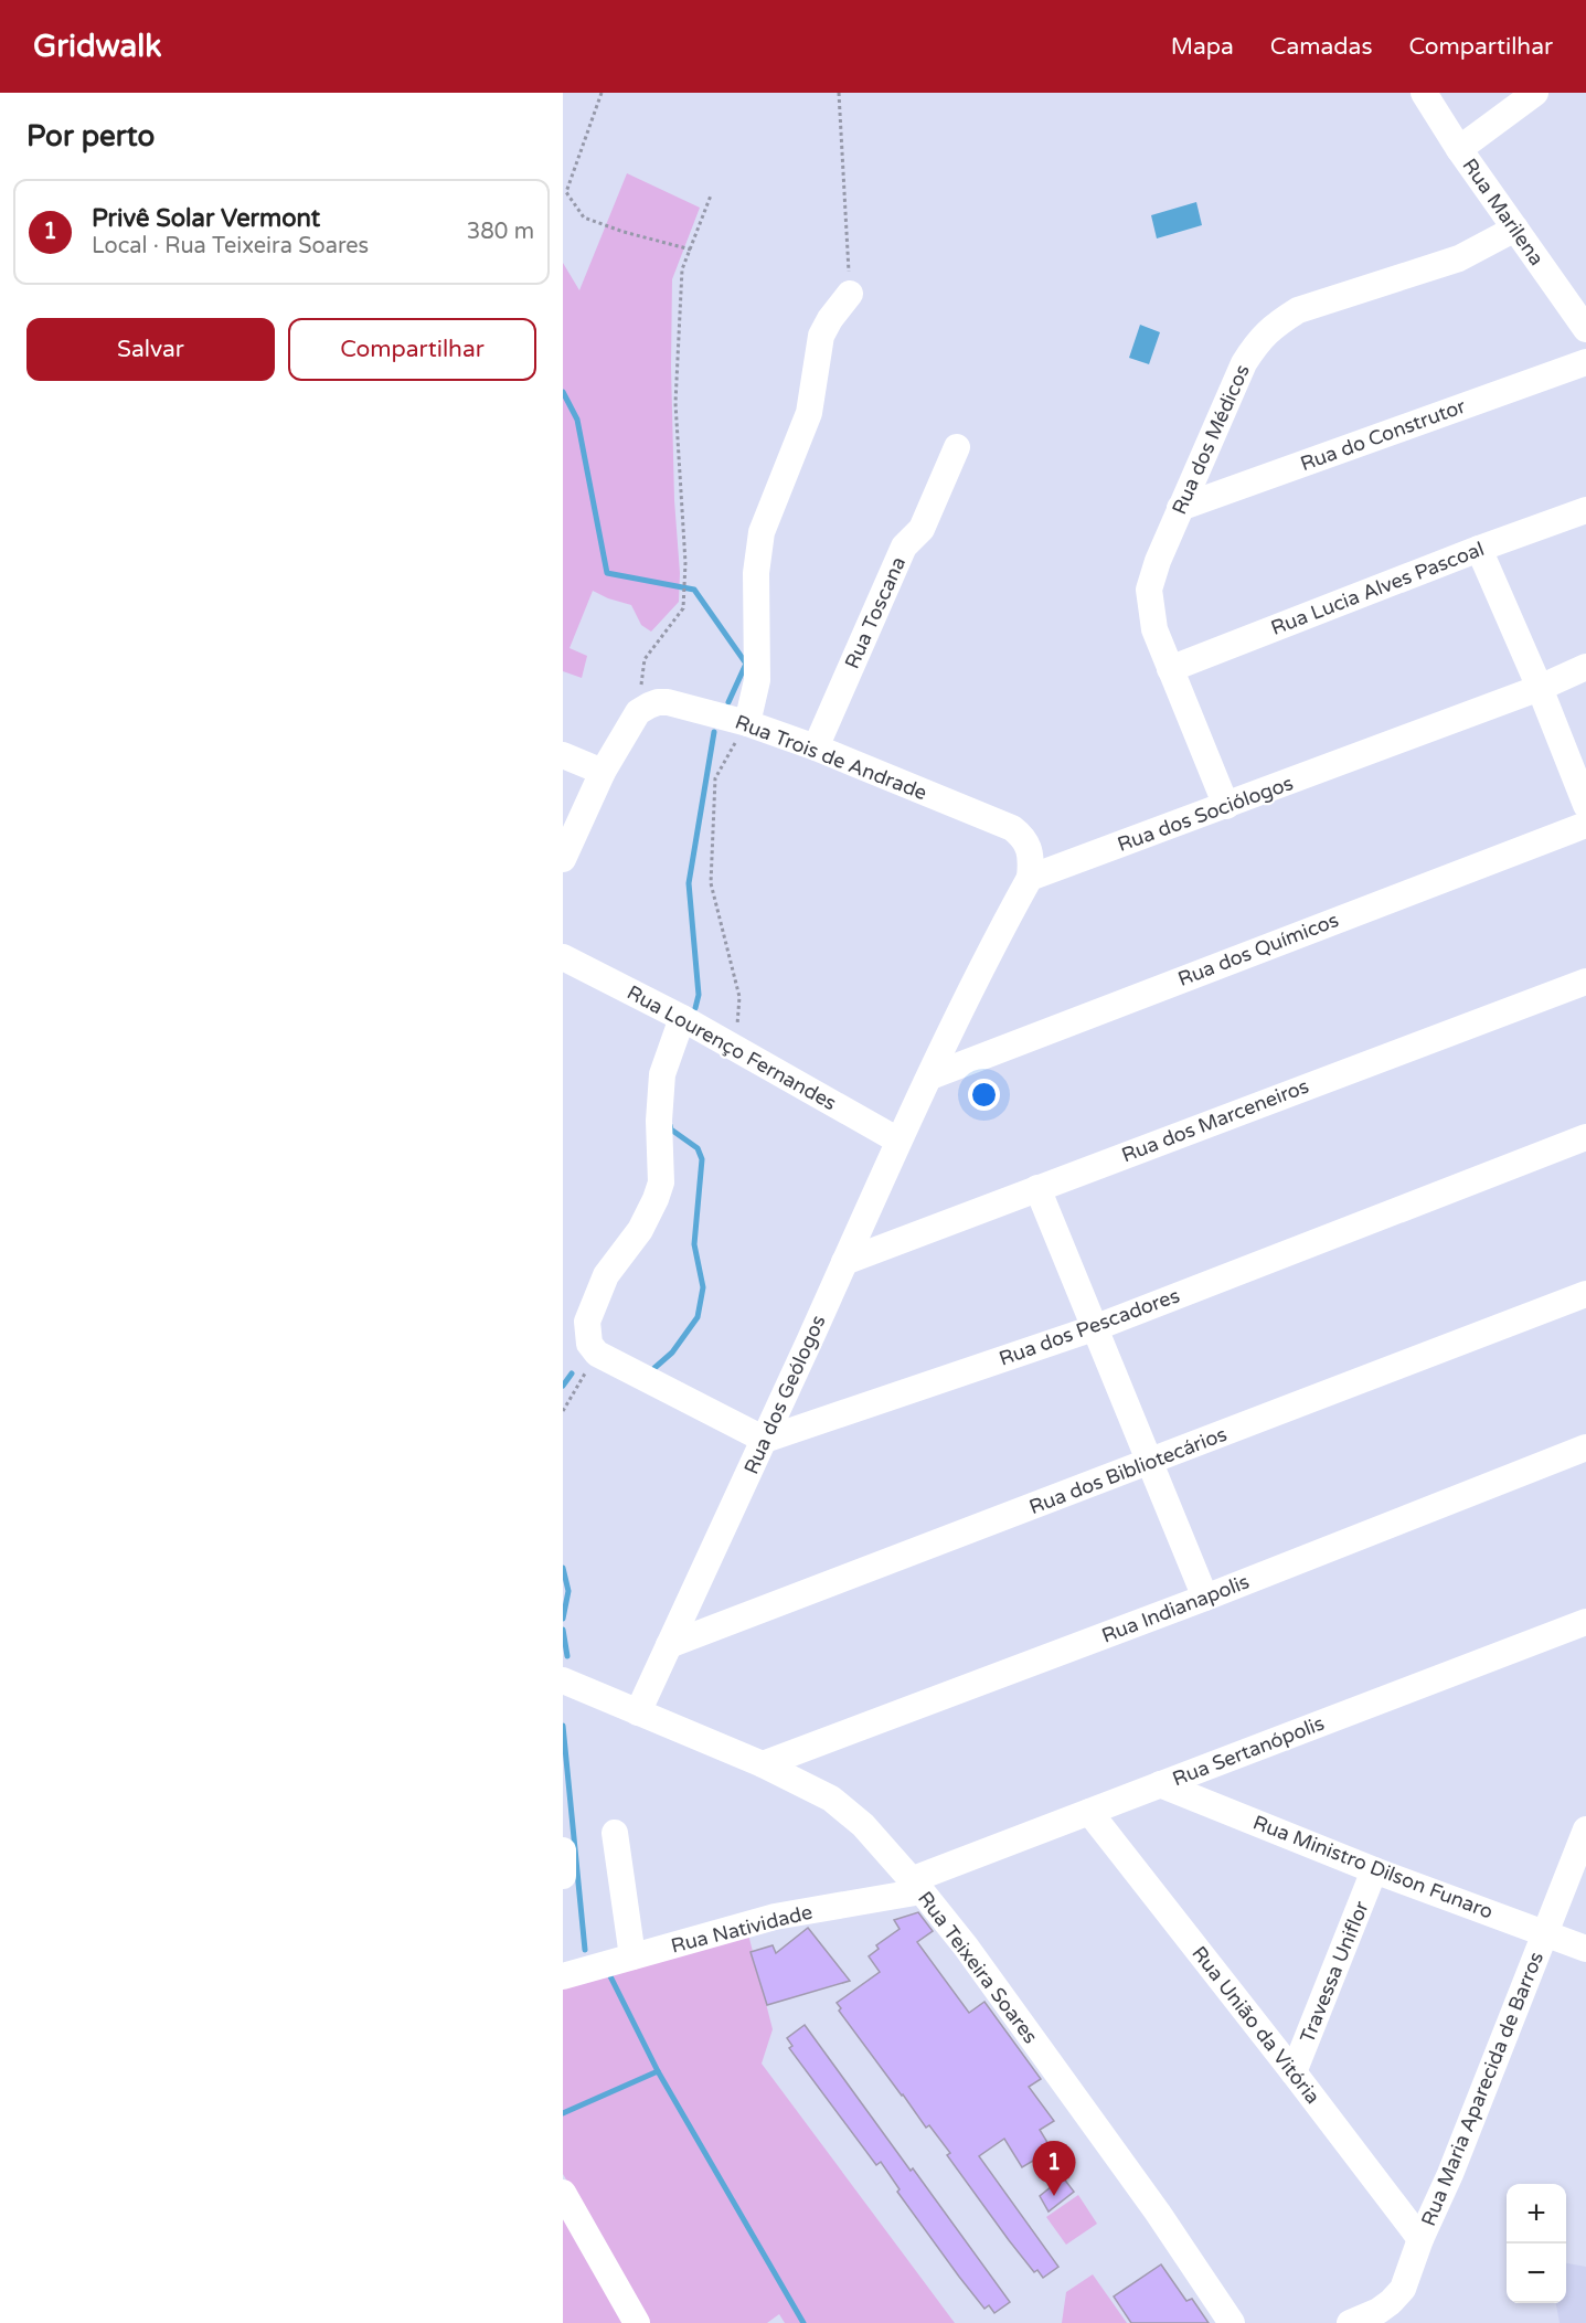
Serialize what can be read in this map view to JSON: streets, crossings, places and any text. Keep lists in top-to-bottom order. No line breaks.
{"streets":{"street":["Rua Marilena","Rua do Construtor","Rua dos Médicos","Rua Lucia Alves Pascoal","Rua Toscana","Rua Trois de Andrade","Rua dos Sociólogos","Rua dos Químicos","Rua Lourenço Fernandes","Rua dos Marceneiros","Rua dos Pescadores","Rua dos Geólogos","Rua dos Bibliotecários","Rua Indianapolis","Rua Sertanópolis","Rua Ministro Dilson Funaro","Rua Natividade","Rua Teixeira Soares","Travessa Uniflor","Rua União da Vitória","Rua Maria Aparecida de Barros"]},"crossings":[["Rua Marilena","Rua dos Médicos"],["Rua do Construtor","Rua dos Médicos"],["Rua dos Médicos","Rua Lucia Alves Pascoal"],["Rua dos Médicos","Rua dos Sociólogos"],["Rua Toscana","Rua Trois de Andrade"],["Rua Trois de Andrade","Rua dos Sociólogos"],["Rua dos Químicos","Rua dos Geólogos"],["Rua Lourenço Fernandes","Rua dos Geólogos"],["Rua dos Marceneiros","Rua dos Geólogos"],["Rua dos Pescadores","Rua dos Geólogos"],["Rua dos Geólogos","Rua dos Bibliotecários"],["Rua dos Geólogos","Rua Teixeira Soares"],["Rua Indianapolis","Rua Teixeira Soares"],["Rua Sertanópolis","Rua Ministro Dilson Funaro"],["Rua Sertanópolis","Rua Natividade"],["Rua Sertanópolis","Rua Teixeira Soares"],["Rua Sertanópolis","Rua União da Vitória"],["Rua Ministro Dilson Funaro","Travessa Uniflor"],["Rua Ministro Dilson Funaro","Rua Maria Aparecida de Barros"],["Rua Natividade","Rua Teixeira Soares"],["Travessa Uniflor","Rua União da Vitória"],["Rua União da Vitória","Rua Maria Aparecida de Barros"]],"page":{"header":"Gridwalk","nav":["Mapa","Camadas","Compartilhar"],"heading":"Por perto","list":[{"mark":"1","name":"Privê Solar Vermont","note":"Local · Rua Teixeira Soares","value":"380 m"}],"buttons":["Salvar","Compartilhar"],"pins":"1","map_buttons":["+","−"]}}
